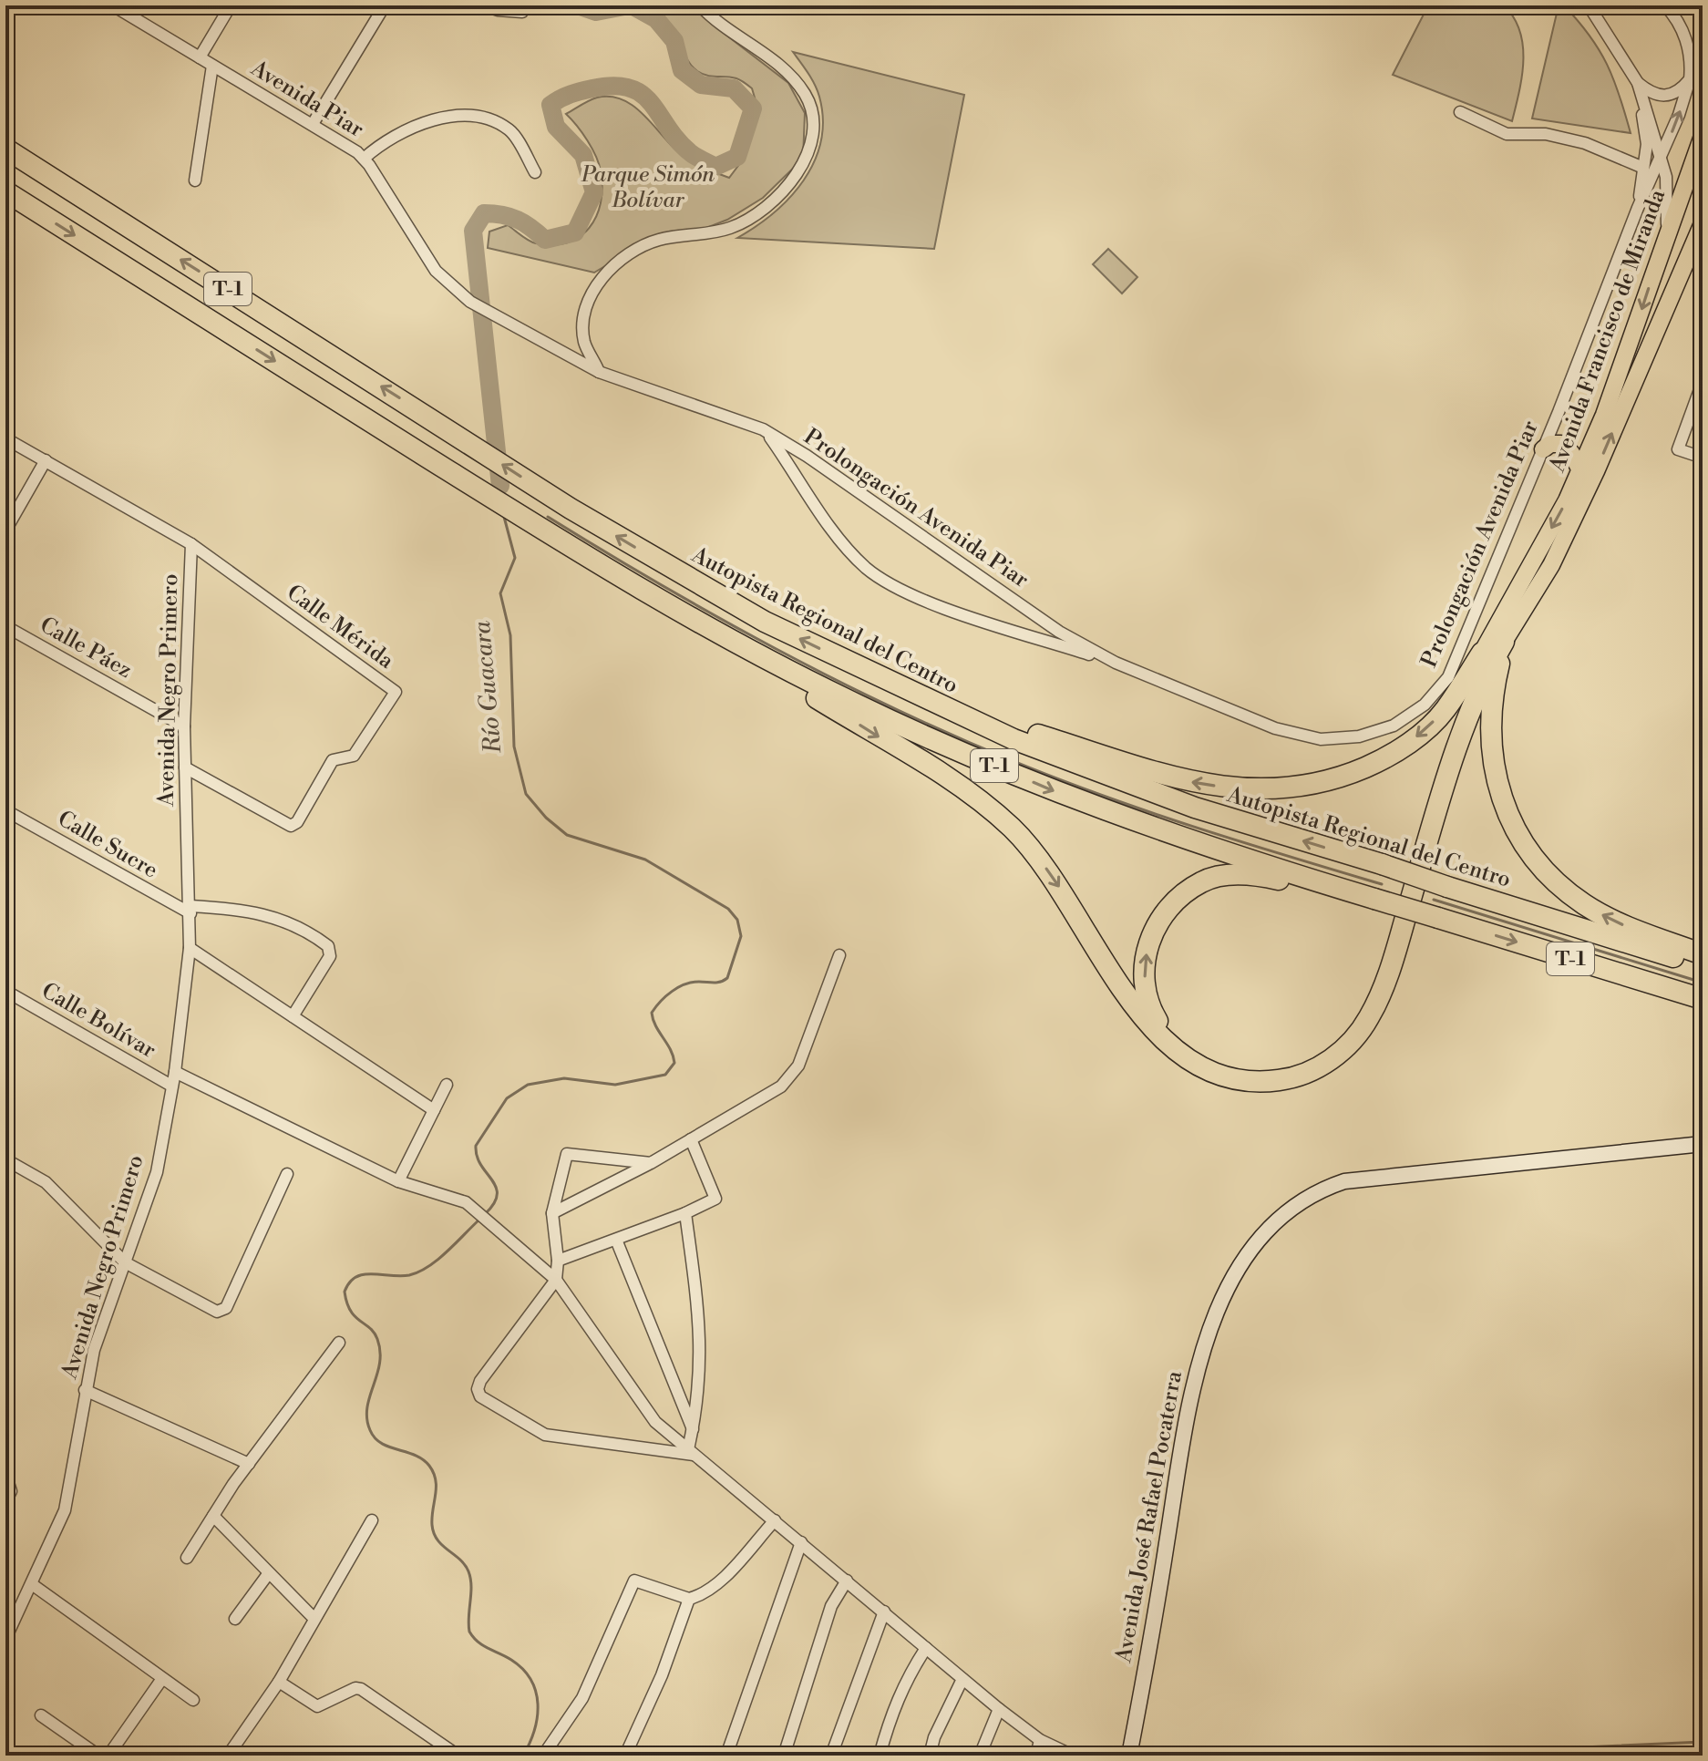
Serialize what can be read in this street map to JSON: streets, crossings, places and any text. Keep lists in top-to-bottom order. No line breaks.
{"streets":{"highway":["T-1","Autopista Regional del Centro"],"main road":["Avenida Francisco de Miranda"],"street":["Avenida Piar","Prolongación Avenida Piar","Calle Mérida","Calle Páez","Avenida Negro Primero","Calle Sucre","Calle Bolívar","Avenida José Rafael Pocaterra"]},"crossings":[["Avenida Piar","Prolongación Avenida Piar"],["Calle Mérida","Avenida Negro Primero"],["Calle Páez","Avenida Negro Primero"],["Avenida Negro Primero","Calle Sucre"],["Avenida Negro Primero","Calle Bolívar"]],"water":["Río Guacara"],"parks":["Parque Simón Bolívar"]}
